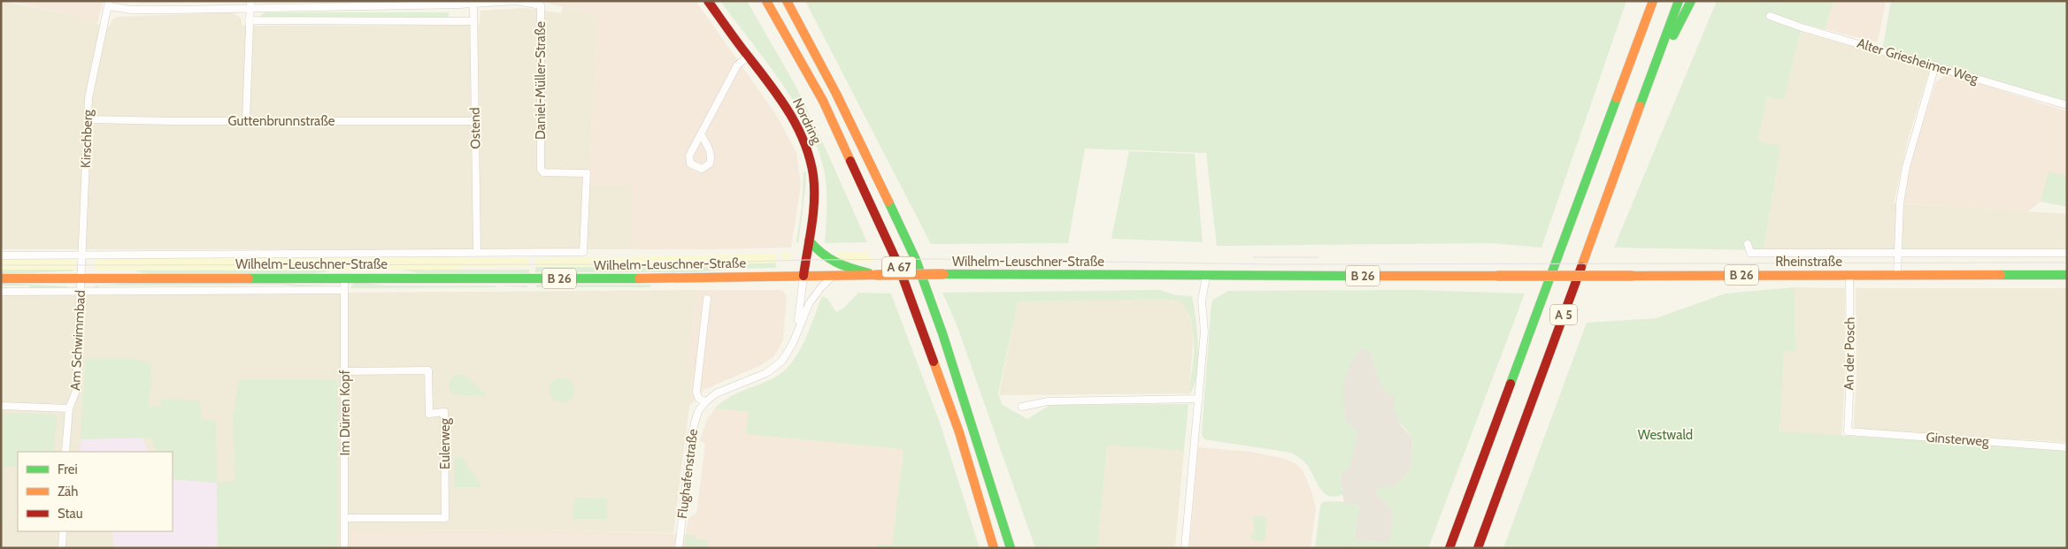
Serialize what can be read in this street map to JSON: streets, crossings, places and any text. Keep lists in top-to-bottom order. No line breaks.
{"streets":{"main road":["Nordring","Wilhelm-Leuschner-Straße","Rheinstraße","A 67","B 26","A 5"],"street":["Alter Griesheimer Weg","Daniel-Müller-Straße","Guttenbrunnstraße","Ostend","Kirschberg","Am Schwimmbad","An der Posch","Im Dürren Kopf","Ginsterweg","Eulerweg","Flughafenstraße"]},"crossings":[["Daniel-Müller-Straße","Ostend"],["Daniel-Müller-Straße","Kirschberg"],["Daniel-Müller-Straße","Wilhelm-Leuschner-Straße"],["Guttenbrunnstraße","Ostend"],["Guttenbrunnstraße","Kirschberg"],["Nordring","Wilhelm-Leuschner-Straße"],["Nordring","Flughafenstraße"],["Ostend","Wilhelm-Leuschner-Straße"],["Kirschberg","Wilhelm-Leuschner-Straße"],["Kirschberg","Am Schwimmbad"],["Wilhelm-Leuschner-Straße","Rheinstraße"],["Wilhelm-Leuschner-Straße","Am Schwimmbad"],["Wilhelm-Leuschner-Straße","Im Dürren Kopf"],["Wilhelm-Leuschner-Straße","Flughafenstraße"],["Rheinstraße","An der Posch"],["An der Posch","Ginsterweg"],["Im Dürren Kopf","Eulerweg"]],"parks":["Westwald"],"legend":["Frei","Zäh","Stau"]}
